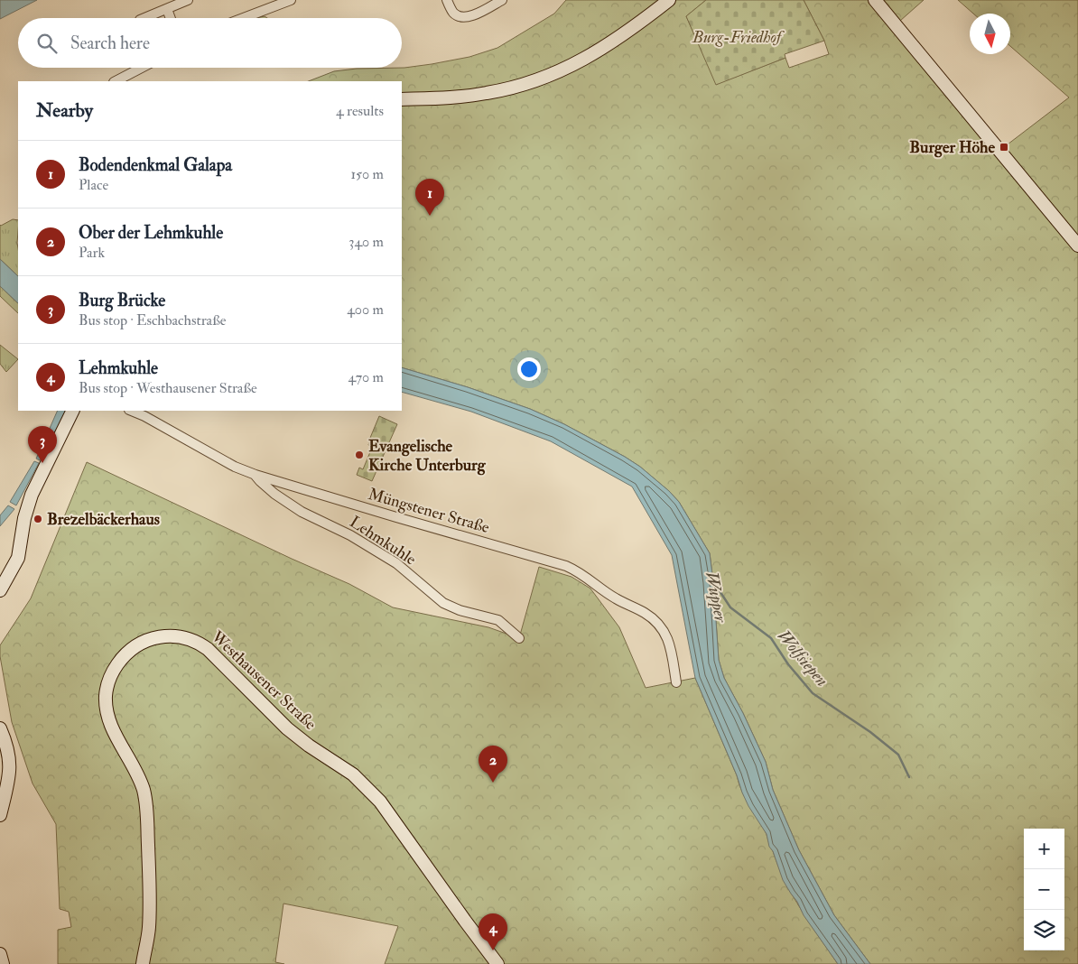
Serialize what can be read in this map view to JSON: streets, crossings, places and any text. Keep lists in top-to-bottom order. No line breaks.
{"streets":{"main road":["Westhausener Straße"],"street":["Müngstener Straße","Lehmkuhle"]},"crossings":[["Müngstener Straße","Lehmkuhle"]],"water":["Wupper","Wolfsiepen"],"parks":["Burg-Friedhof"],"places":{"transit":["Burger Höhe"],"other":["Evangelische Kirche Unterburg","Brezelbäckerhaus"]},"north":"bottom","page":{"search":"Search here","heading":["Nearby","4 results"],"list":[{"mark":"1","name":"Bodendenkmal Galapa","note":"Place","value":"150 m"},{"mark":"2","name":"Ober der Lehmkuhle","note":"Park","value":"340 m"},{"mark":"3","name":"Burg Brücke","note":"Bus stop · Eschbachstraße","value":"400 m"},{"mark":"4","name":"Lehmkuhle","note":"Bus stop · Westhausener Straße","value":"470 m"}],"pins":["1","3","2","4"],"map_buttons":["+","−"]}}
